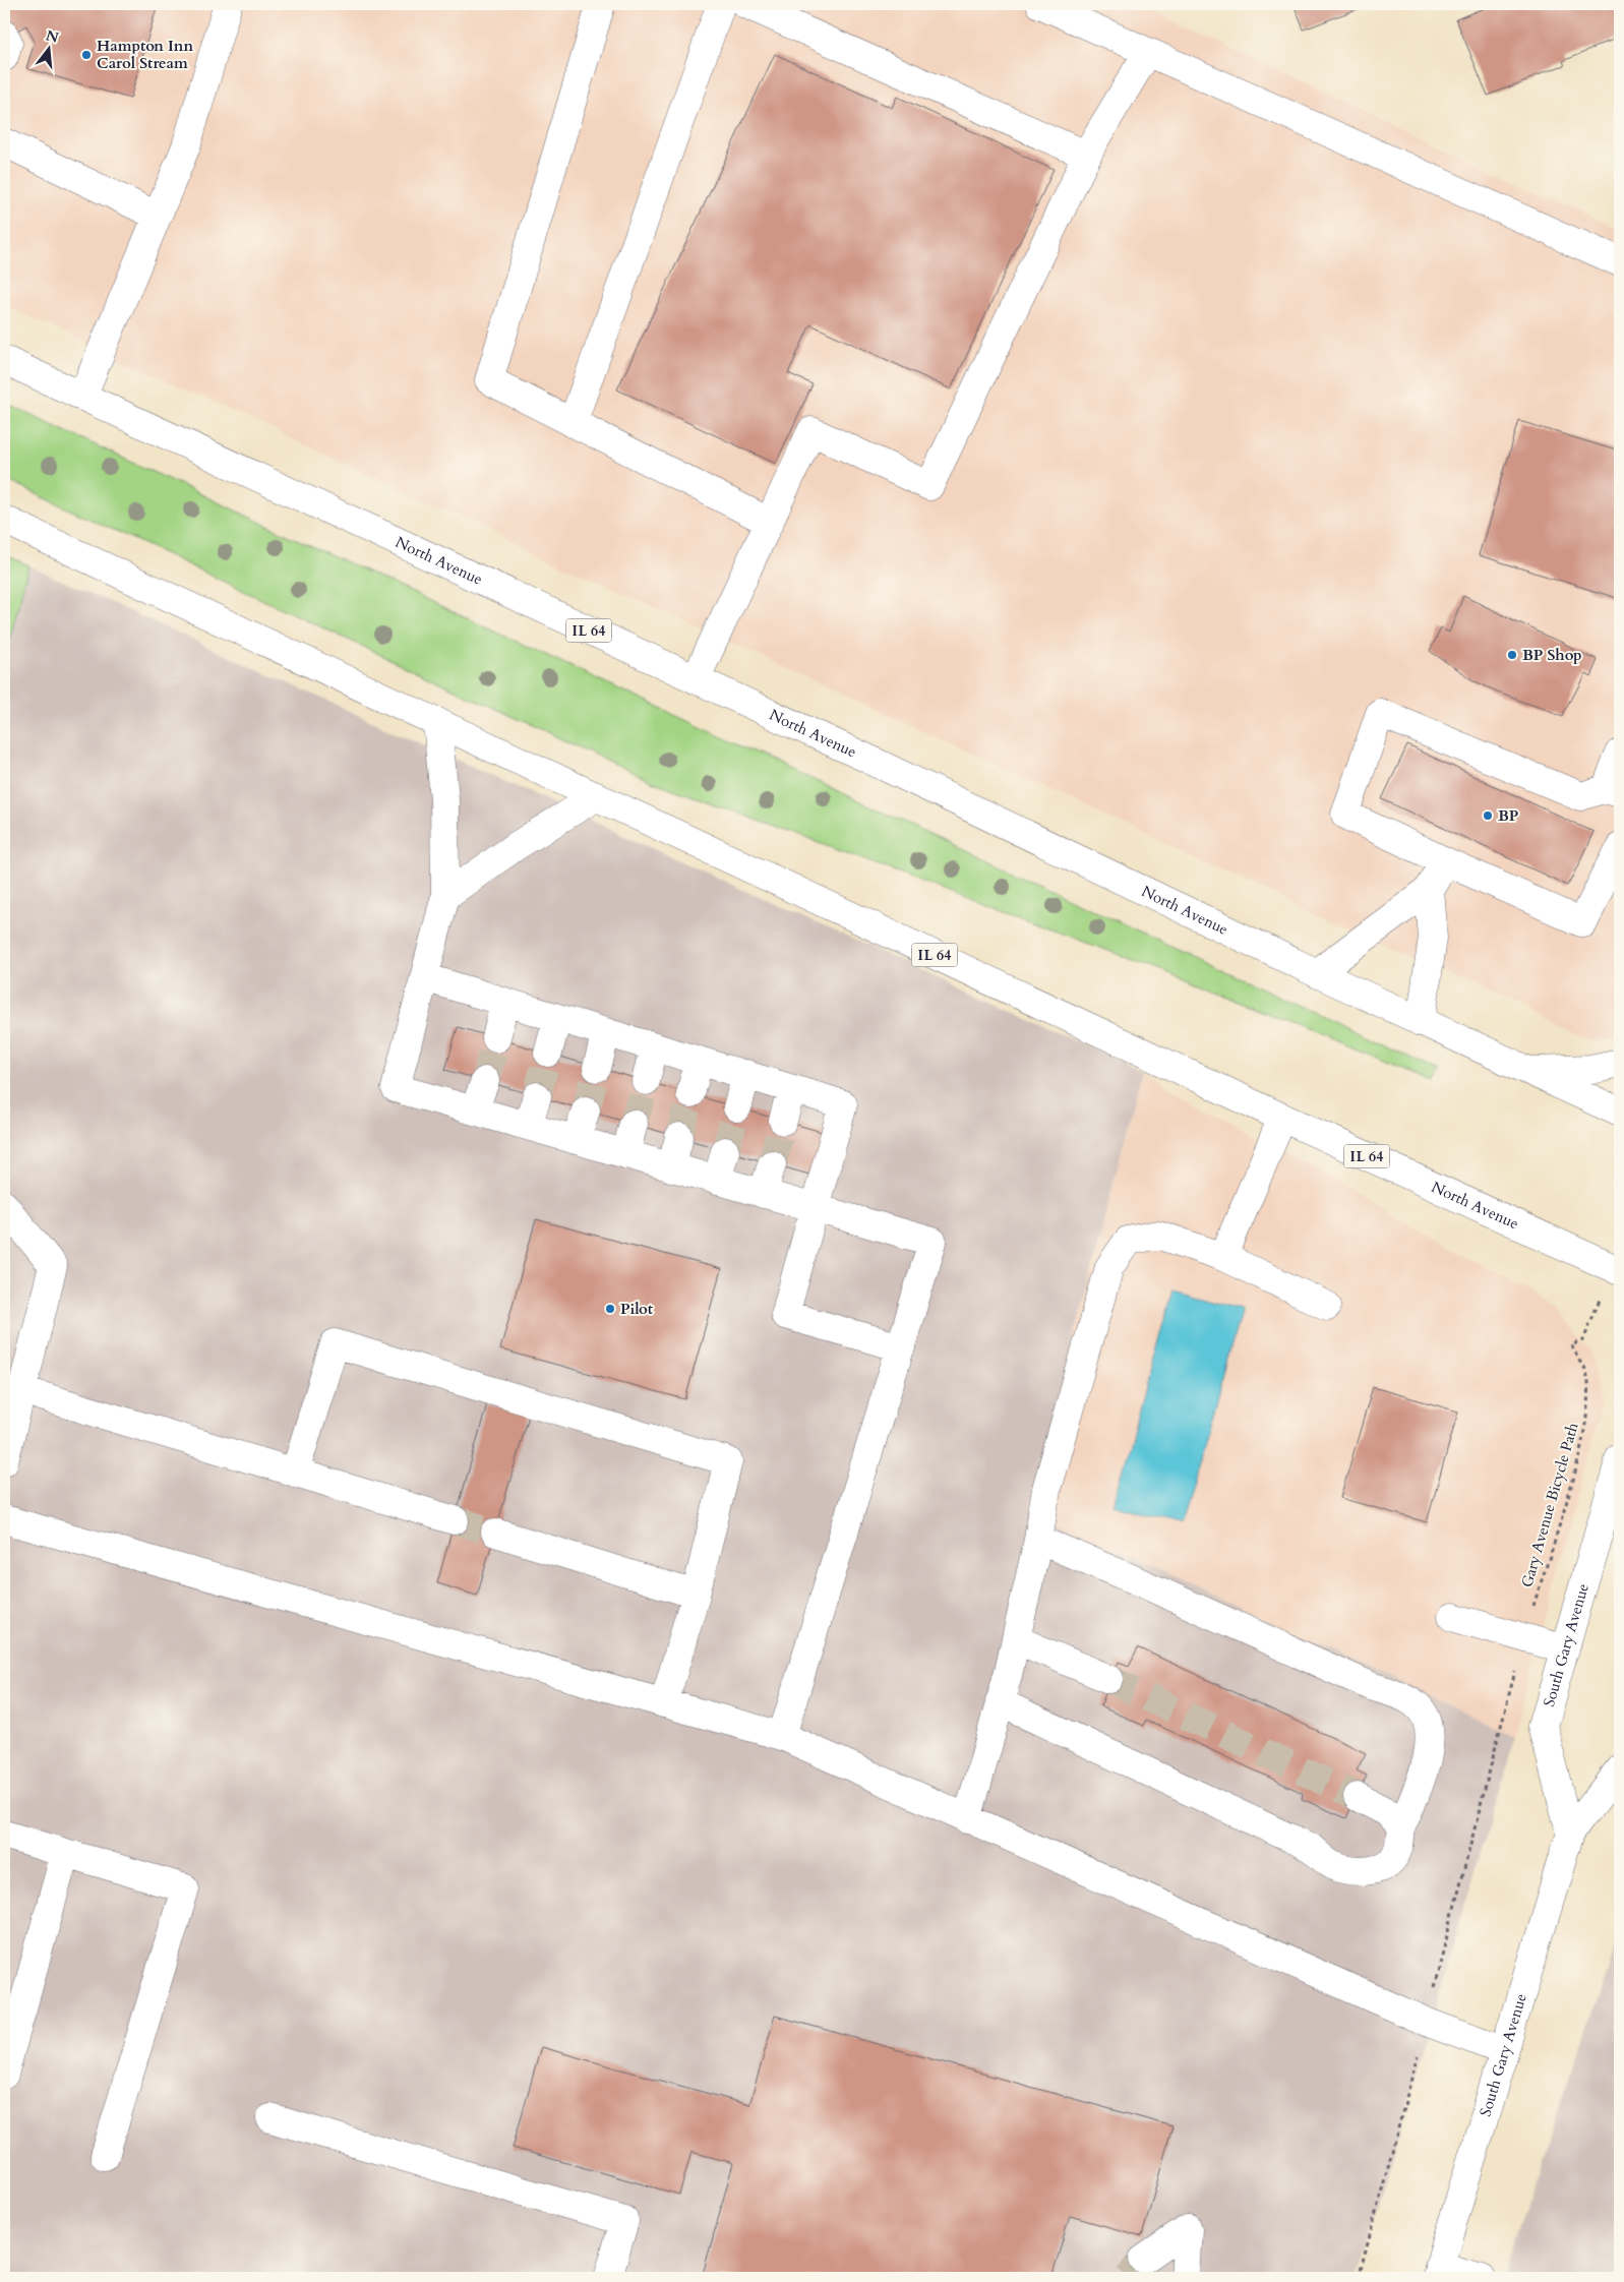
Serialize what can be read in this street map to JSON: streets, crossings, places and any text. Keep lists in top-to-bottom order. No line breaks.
{"streets":{"main road":["North Avenue","IL 64","South Gary Avenue"],"path":["Gary Avenue Bicycle Path"]},"places":["Hampton Inn Carol Stream","BP Shop","BP","Pilot"],"north":"top"}
